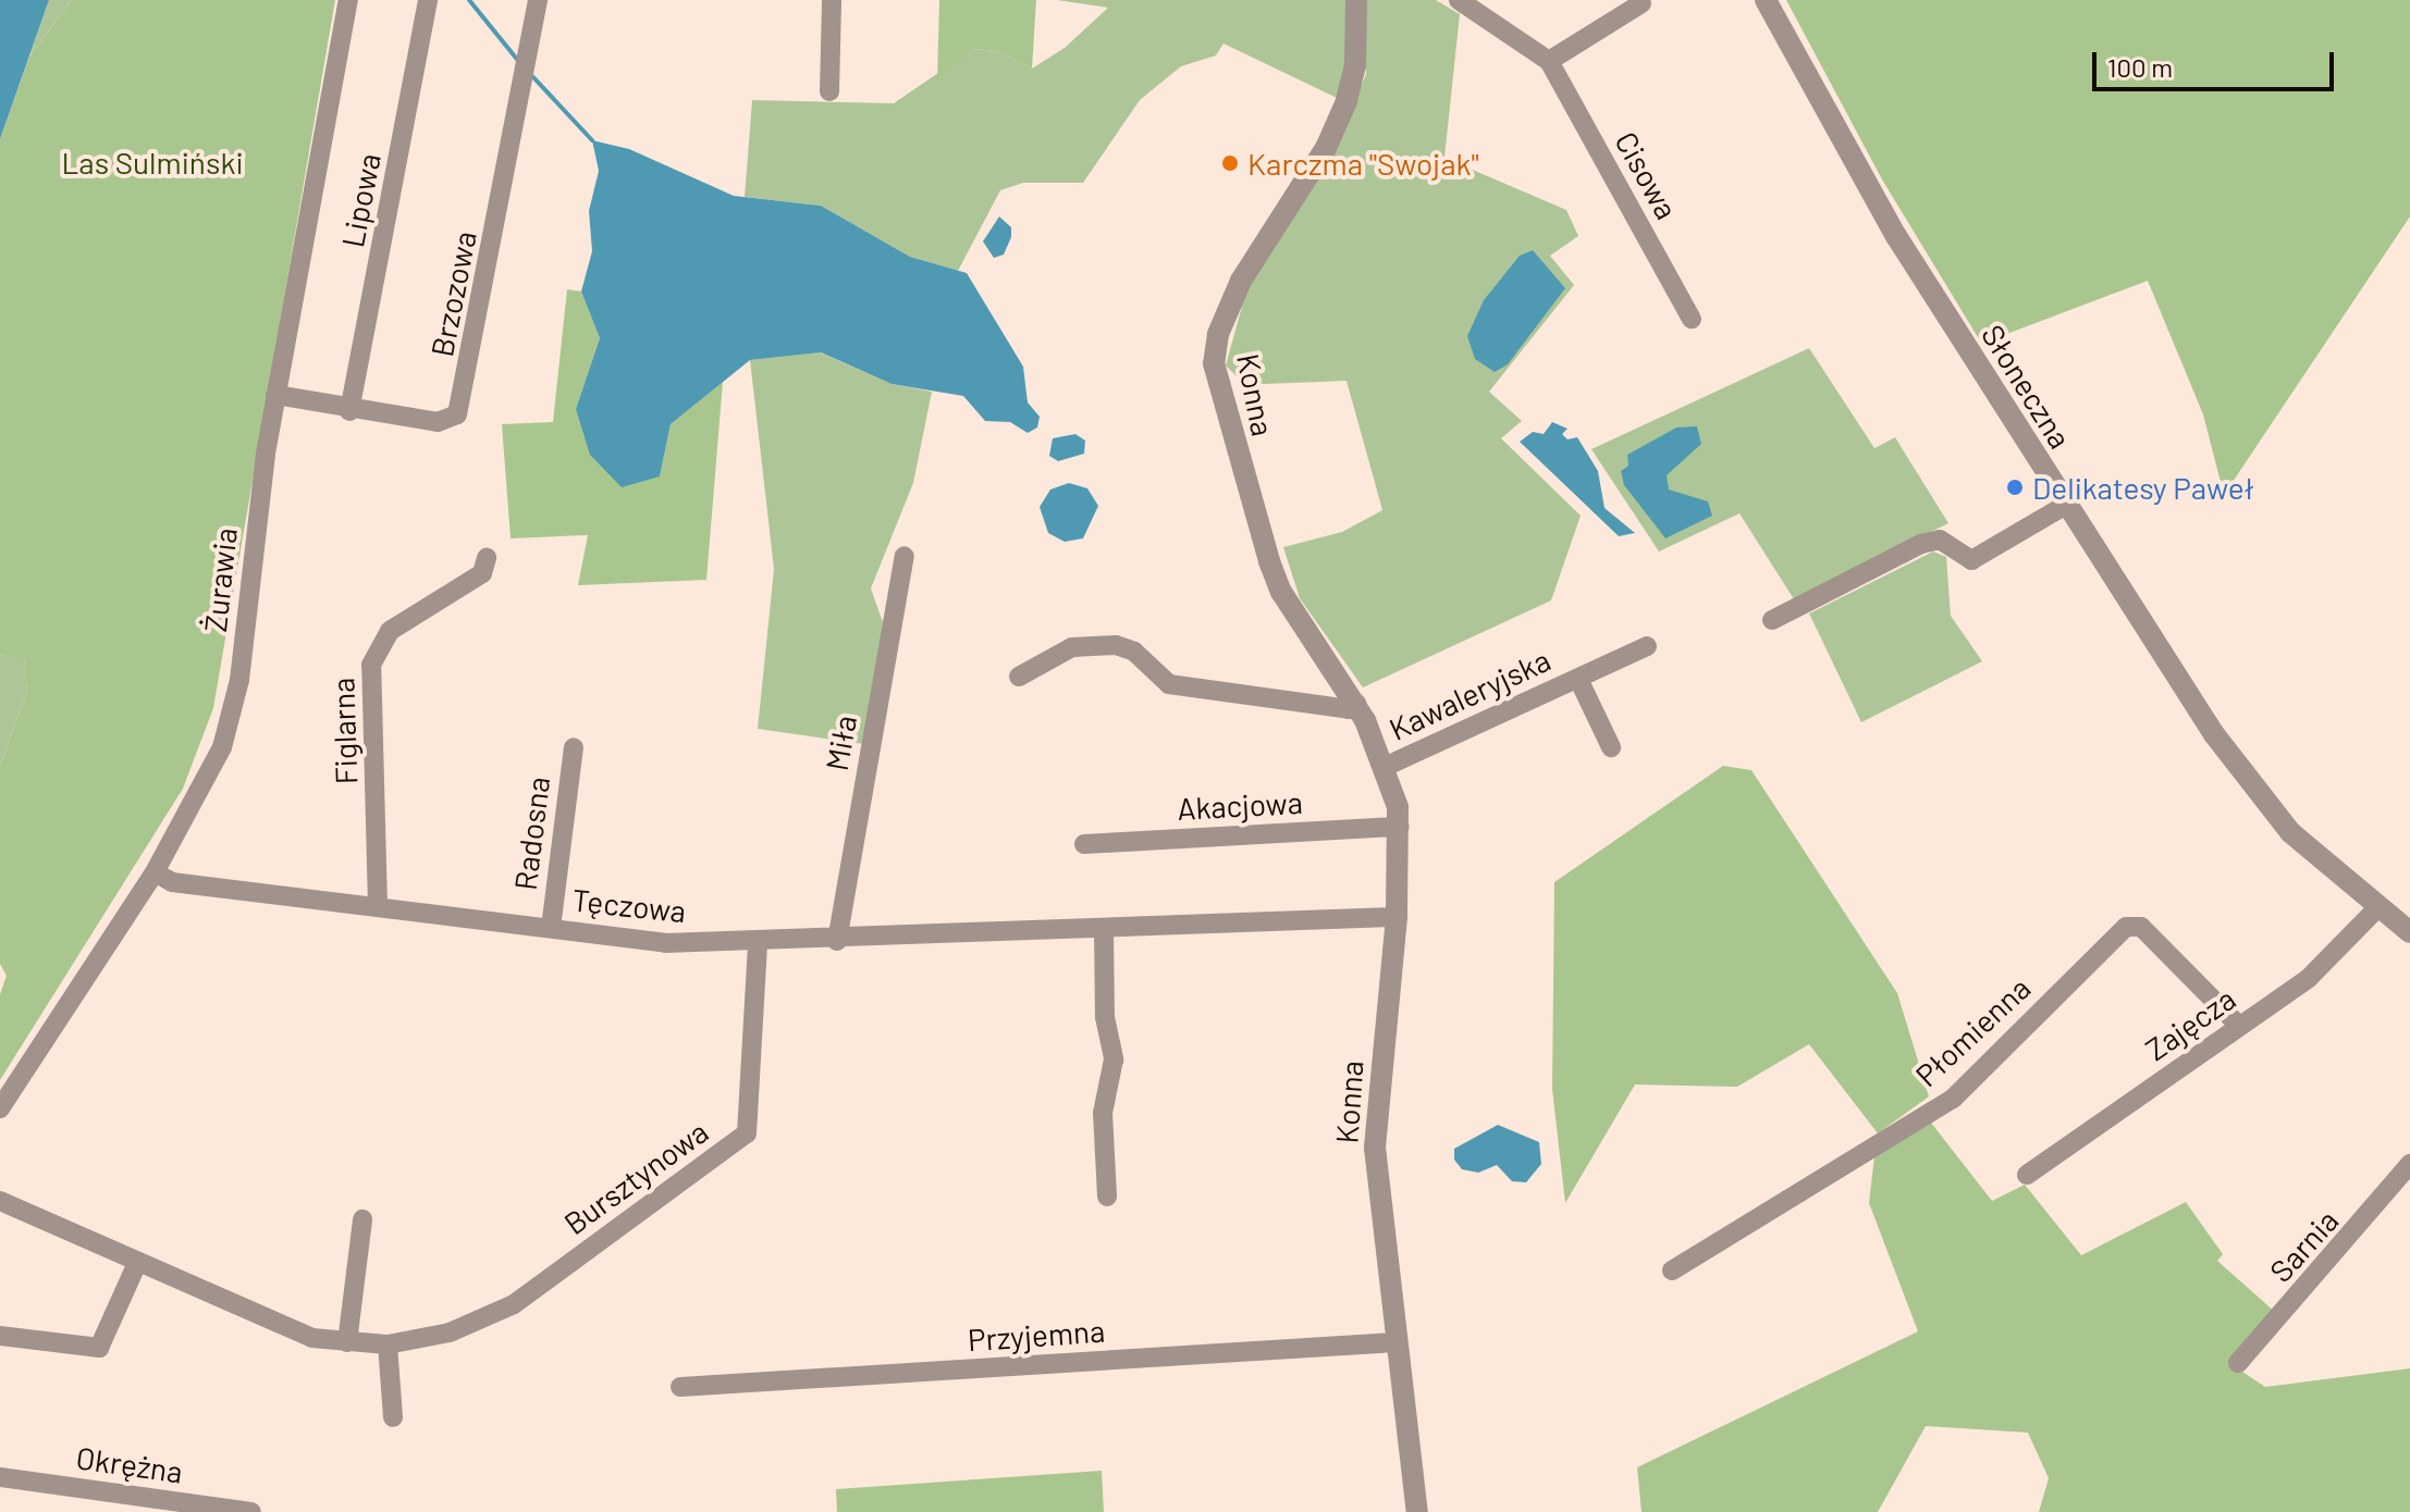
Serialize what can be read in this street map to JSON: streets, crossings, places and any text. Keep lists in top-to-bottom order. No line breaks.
{"streets":{"street":["Cisowa","Lipowa","Brzozowa","Słoneczna","Konna","Żurawia","Kawaleryjska","Figlarna","Miła","Akacjowa","Radosna","Tęczowa","Zajęcza","Płomienna","Bursztynowa","Sarnia","Przyjemna","Okrężna"]},"crossings":[["Lipowa","Brzozowa"],["Brzozowa","Żurawia"],["Słoneczna","Zajęcza"],["Konna","Kawaleryjska"],["Konna","Akacjowa"],["Konna","Tęczowa"],["Konna","Przyjemna"],["Żurawia","Tęczowa"],["Figlarna","Tęczowa"],["Miła","Tęczowa"],["Radosna","Tęczowa"],["Tęczowa","Bursztynowa"],["Zajęcza","Płomienna"]],"parks":["Las Sulmiński"],"places":["Karczma \"Swojak\"","Delikatesy Paweł"],"scale_bar":"100 m"}
